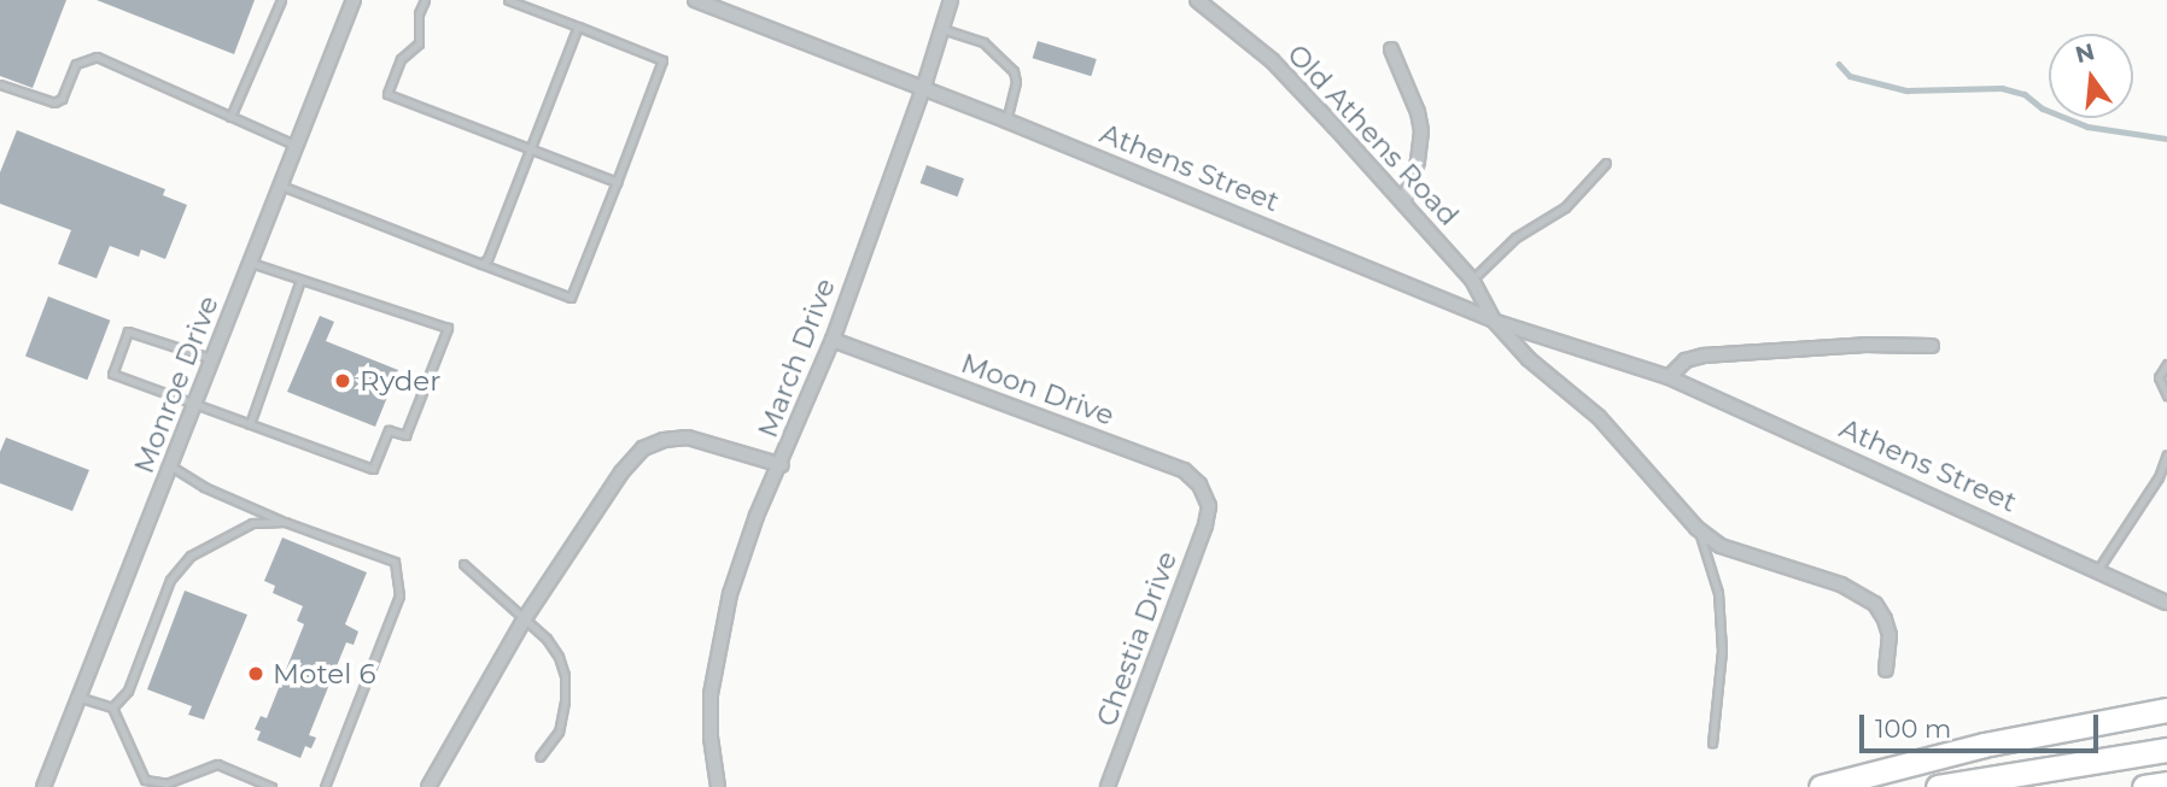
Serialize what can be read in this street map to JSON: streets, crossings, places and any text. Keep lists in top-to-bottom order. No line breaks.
{"streets":{"street":["Old Athens Road","Athens Street","March Drive","Monroe Drive","Moon Drive","Chestia Drive"]},"crossings":[["Old Athens Road","Athens Street"],["Athens Street","March Drive"],["March Drive","Moon Drive"],["Moon Drive","Chestia Drive"]],"places":["Ryder","Motel 6"],"scale_bar":"100 m","north":"top"}
